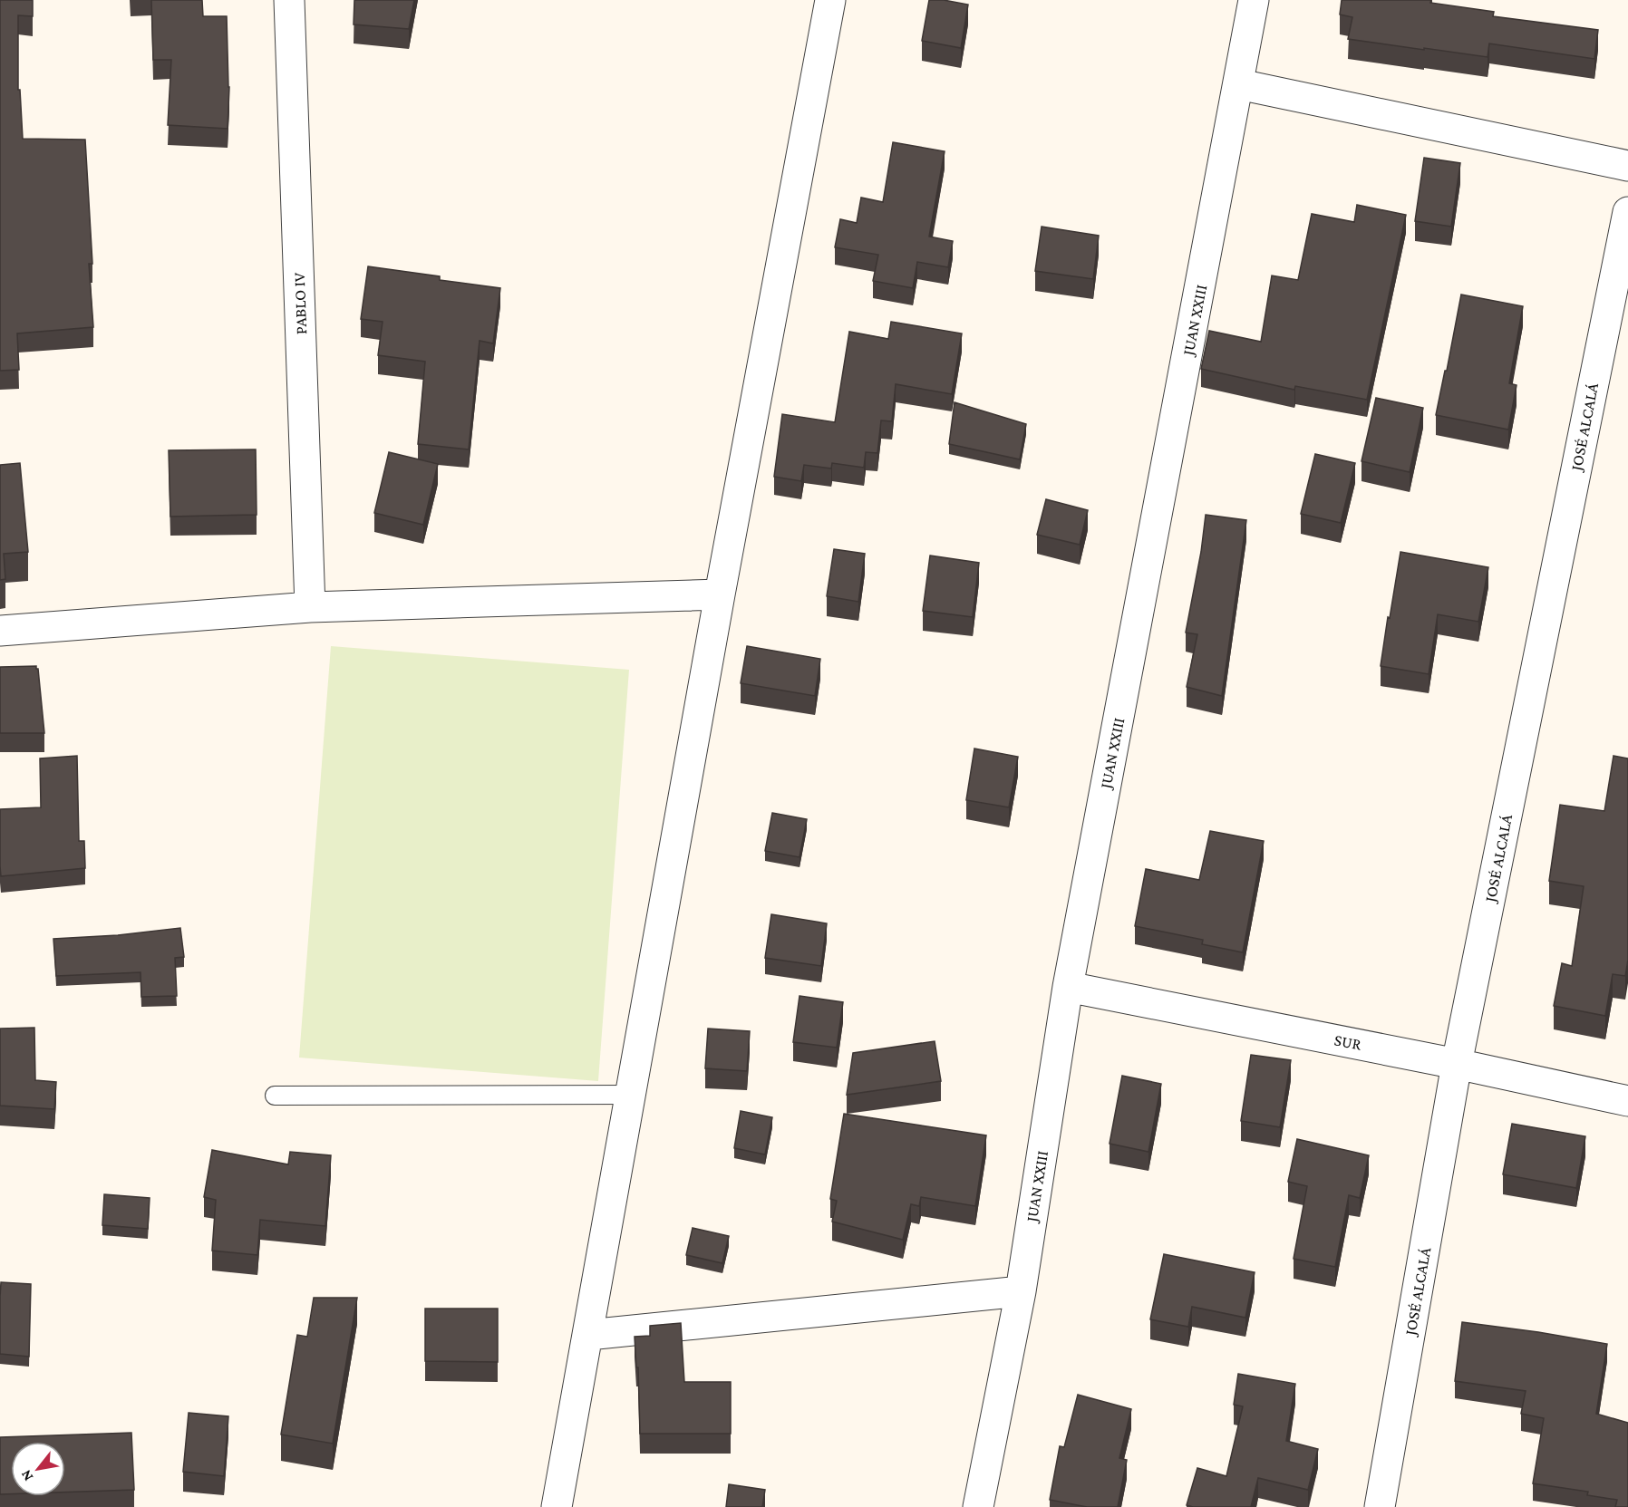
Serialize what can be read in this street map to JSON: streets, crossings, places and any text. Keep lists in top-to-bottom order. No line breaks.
{"streets":{"street":["PABLO IV","JUAN XXIII","JOSÉ ALCALÁ","SUR"]},"crossings":[["JUAN XXIII","SUR"],["JOSÉ ALCALÁ","SUR"]],"north":"bottom left"}
